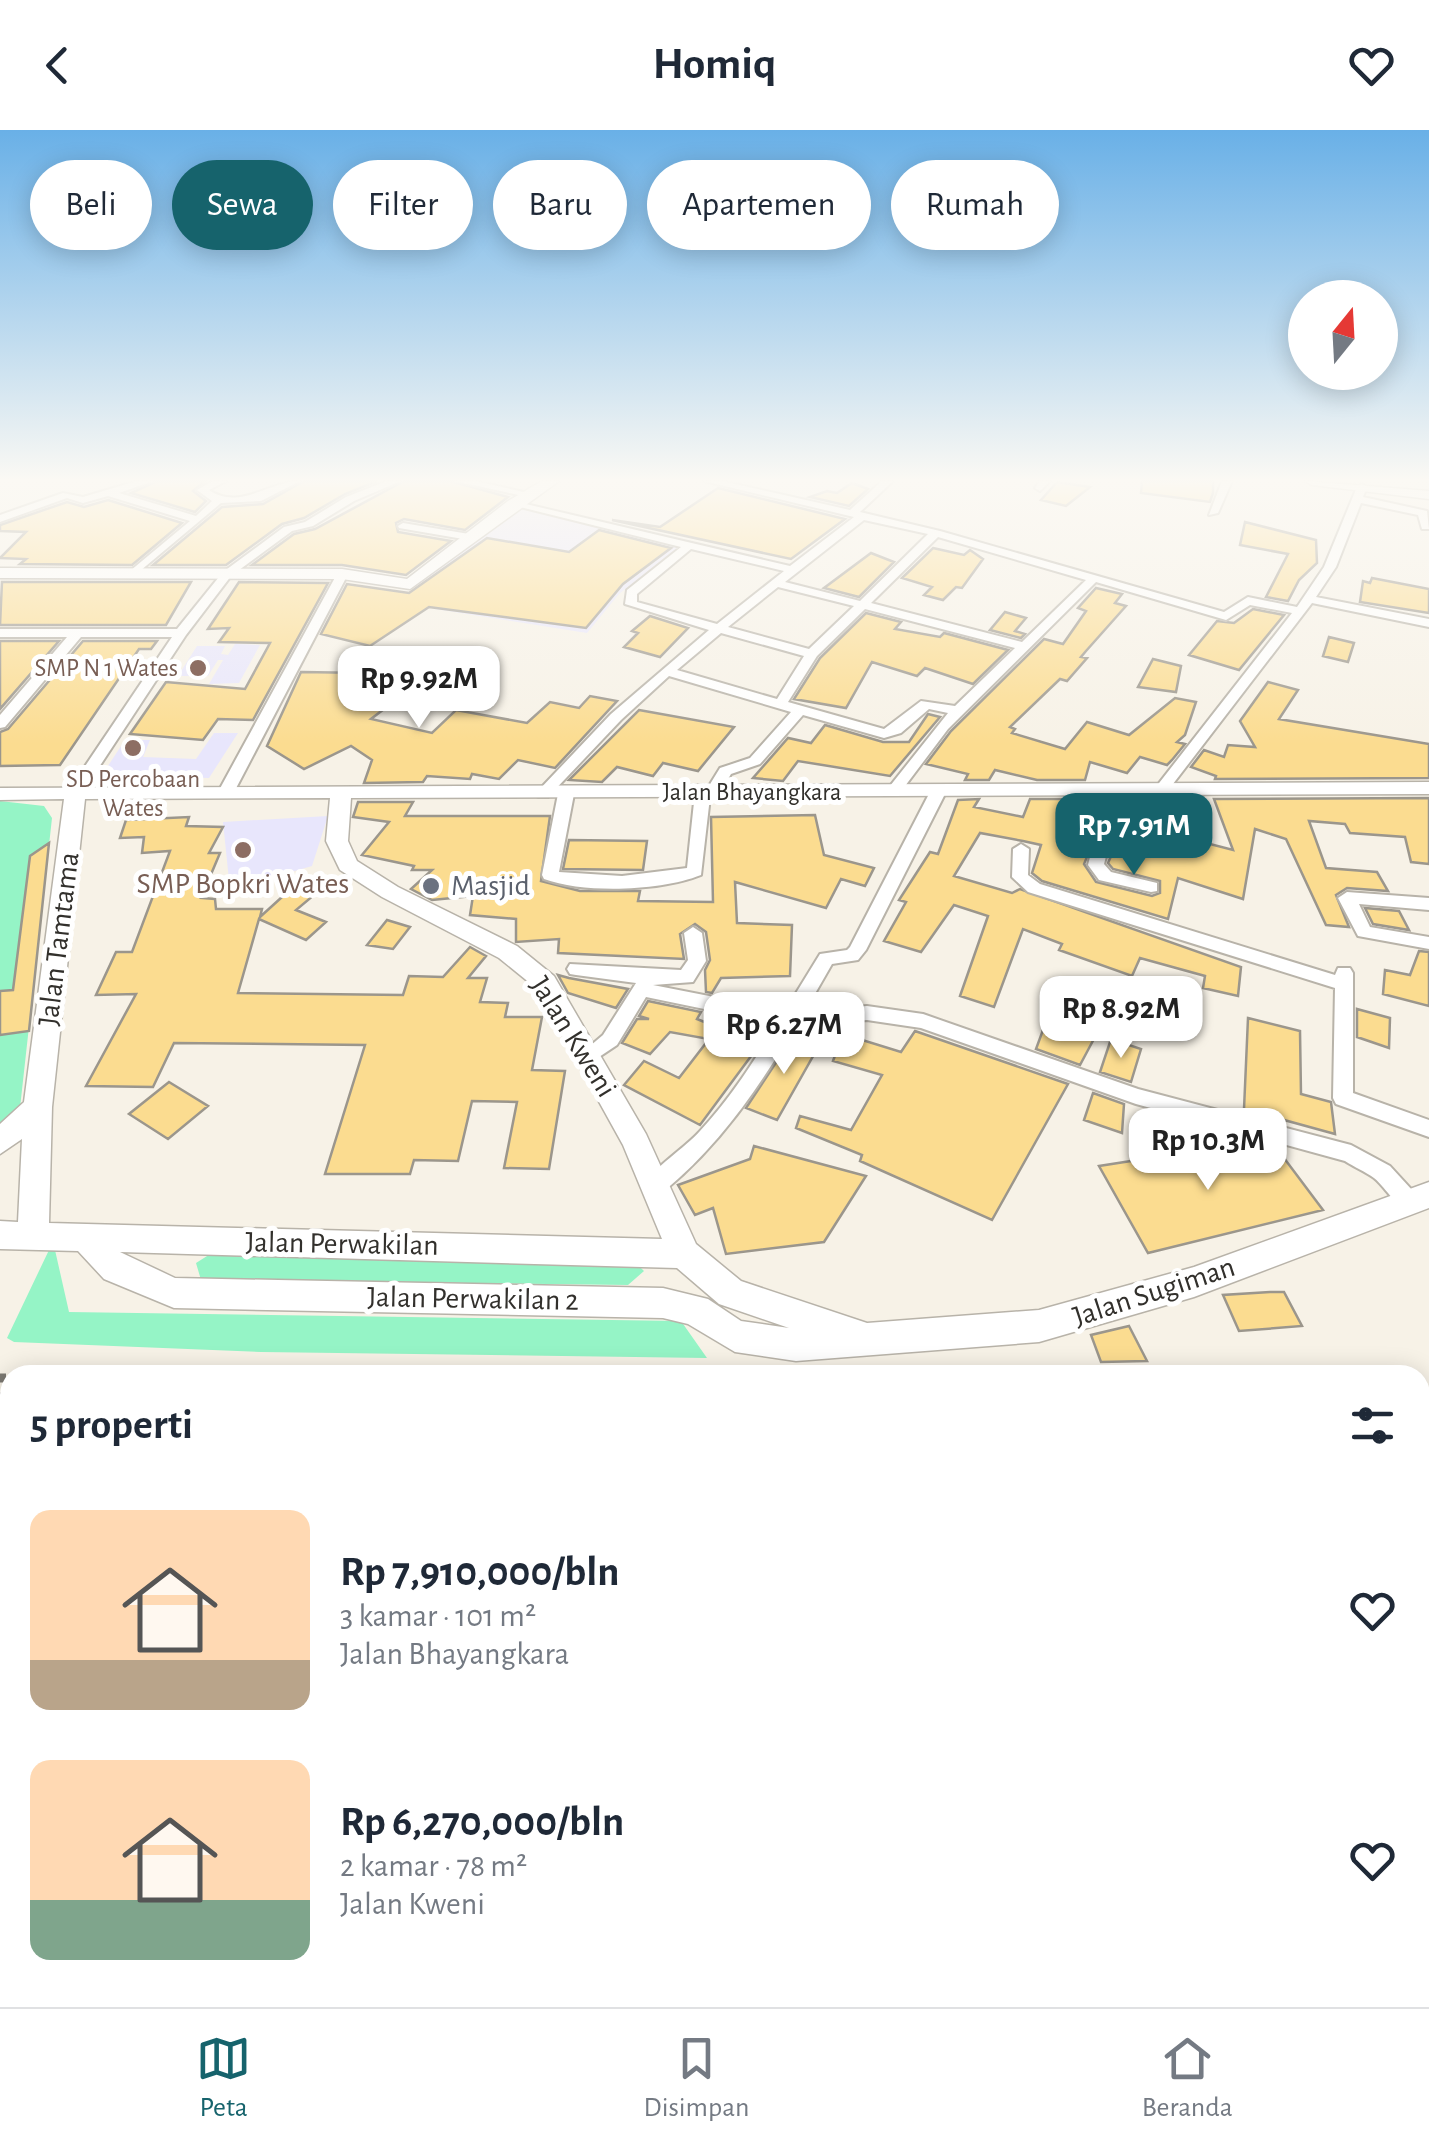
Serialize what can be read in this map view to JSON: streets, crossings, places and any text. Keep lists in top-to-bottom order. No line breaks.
{"streets":{"street":["Jalan Bhayangkara","Jalan Tamtama","Jalan Kweni","Jalan Perwakilan","Jalan Sugiman","Jalan Perwakilan 2"]},"crossings":[["Jalan Bhayangkara","Jalan Tamtama"],["Jalan Bhayangkara","Jalan Kweni"],["Jalan Tamtama","Jalan Perwakilan"],["Jalan Kweni","Jalan Perwakilan"],["Jalan Perwakilan","Jalan Perwakilan 2"],["Jalan Sugiman","Jalan Perwakilan 2"]],"places":["SMP N 1 Wates","SD Percobaan Wates","SMP Bopkri Wates","Masjid"],"north":"top","page":{"header":"Homiq","chip":["Beli","Sewa","Filter","Baru","Apartemen","Rumah"],"price":["Rp 9.92M","Rp 7.91M","Rp 8.92M","Rp 6.27M","Rp 10.3M"],"heading":"5 properti","list":[{"name":"Rp 7,910,000/bln","note":"3 kamar · 101 m² · Jalan Bhayangkara"},{"name":"Rp 6,270,000/bln","note":"2 kamar · 78 m² · Jalan Kweni"}],"tabs":["Peta","Disimpan","Beranda"]}}
